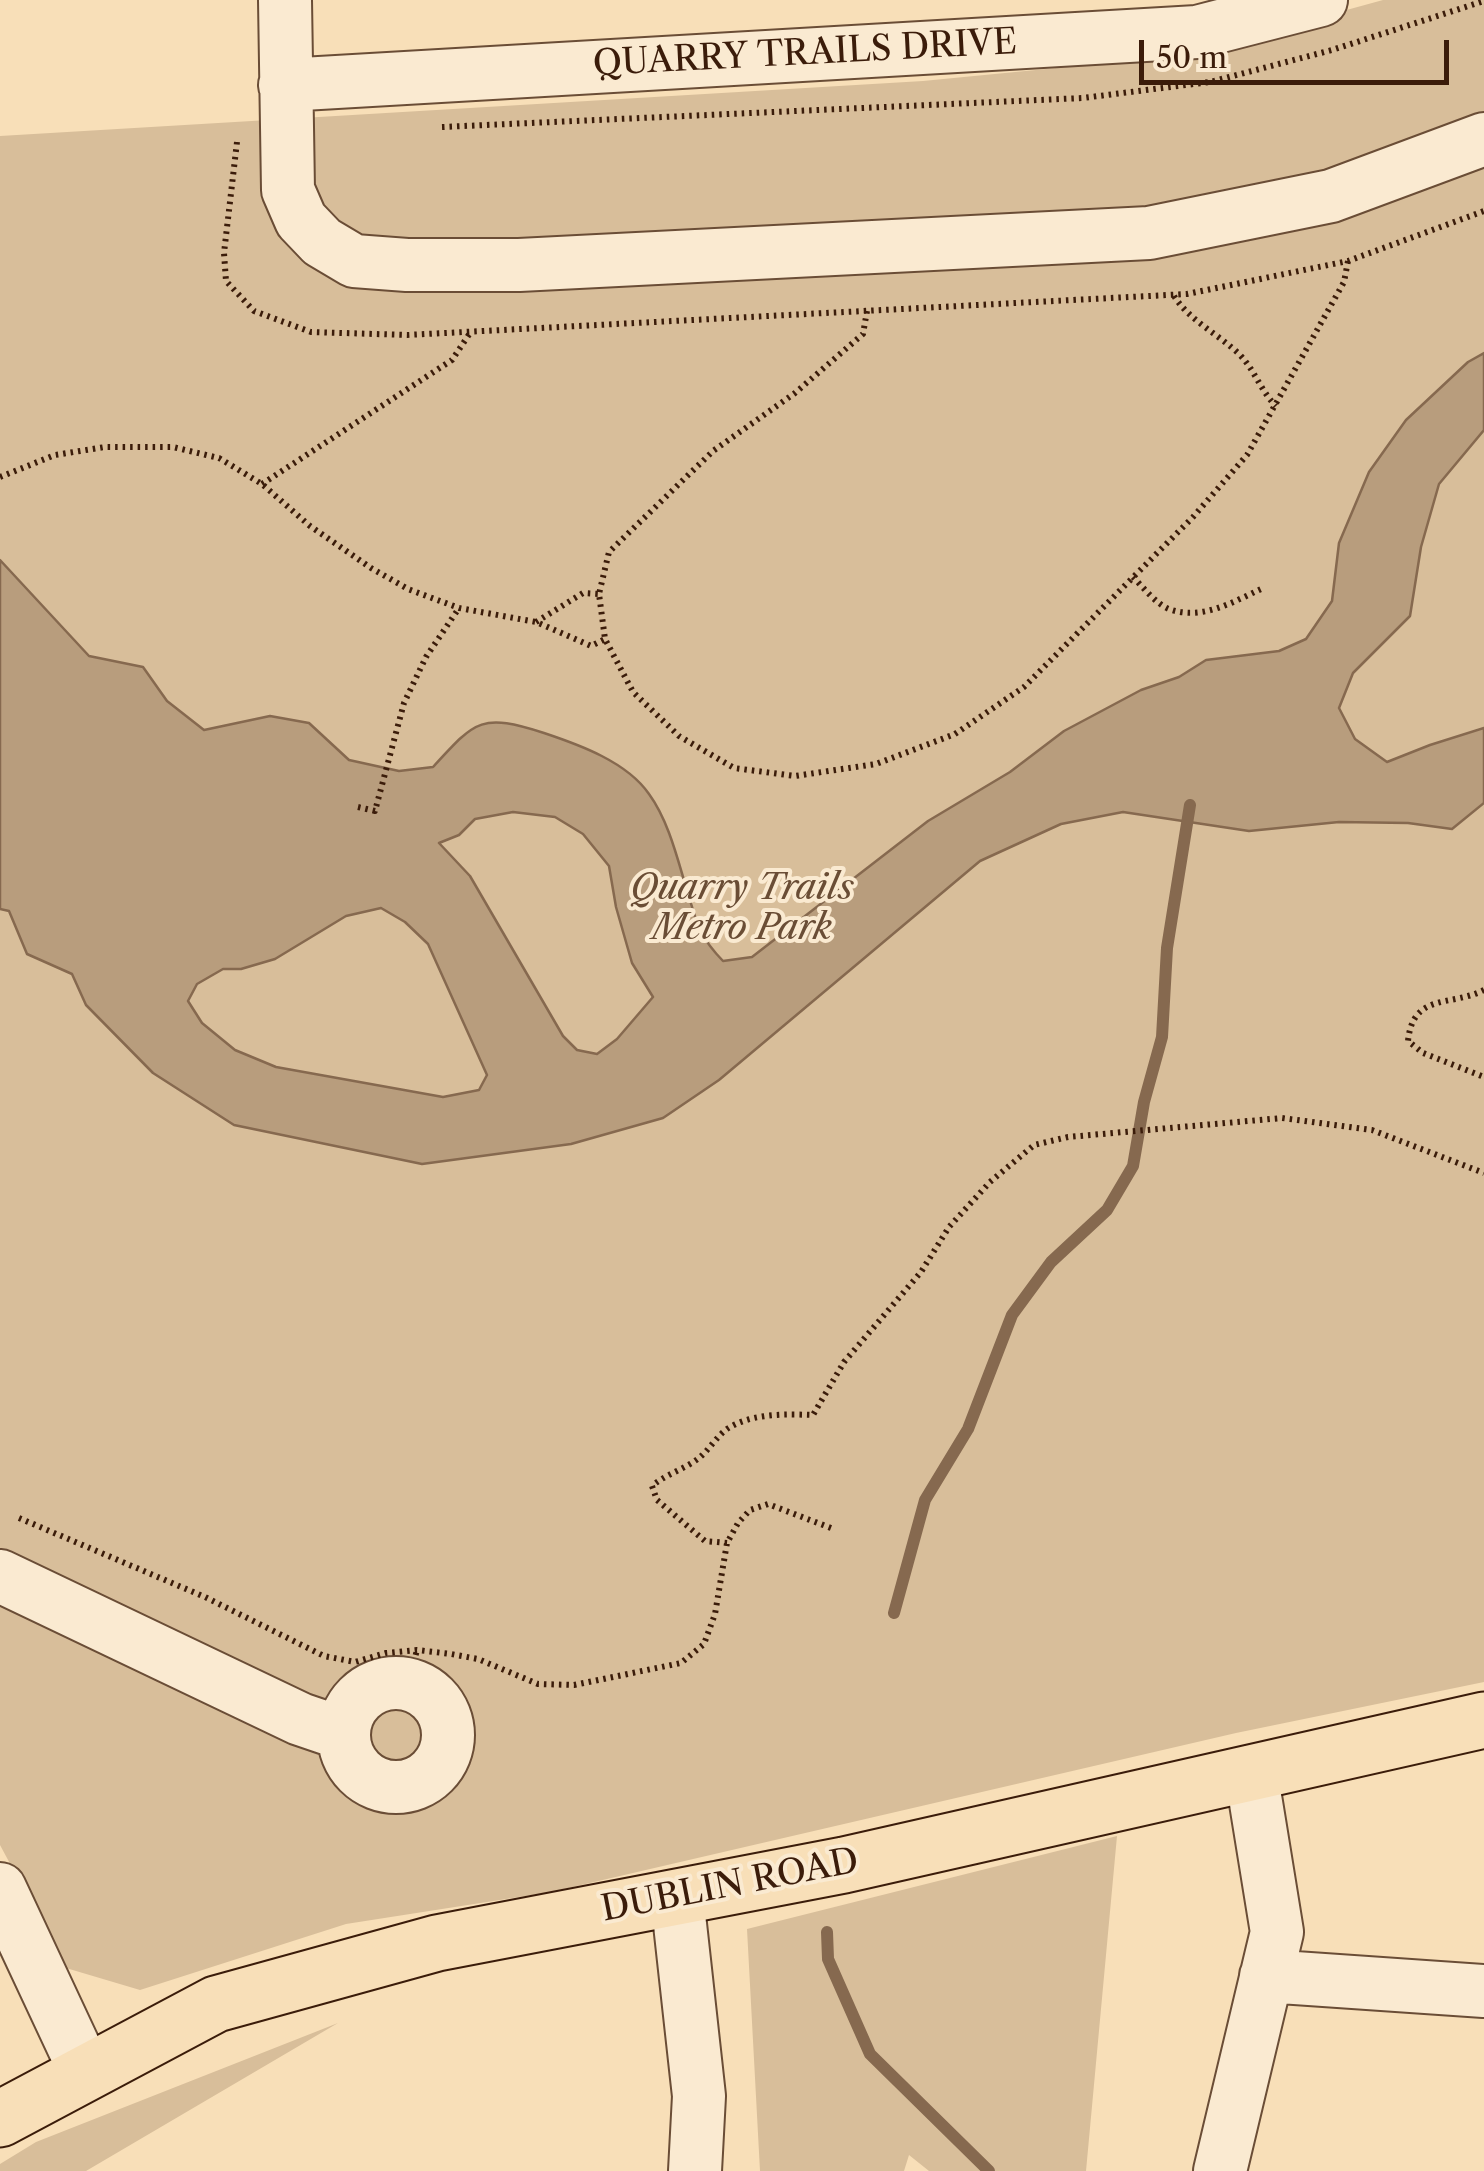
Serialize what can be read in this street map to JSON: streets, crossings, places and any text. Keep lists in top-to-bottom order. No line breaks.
{"streets":{"main road":["DUBLIN ROAD"],"street":["QUARRY TRAILS DRIVE"]},"parks":["Quarry Trails Metro Park"],"scale_bar":"50 m"}
